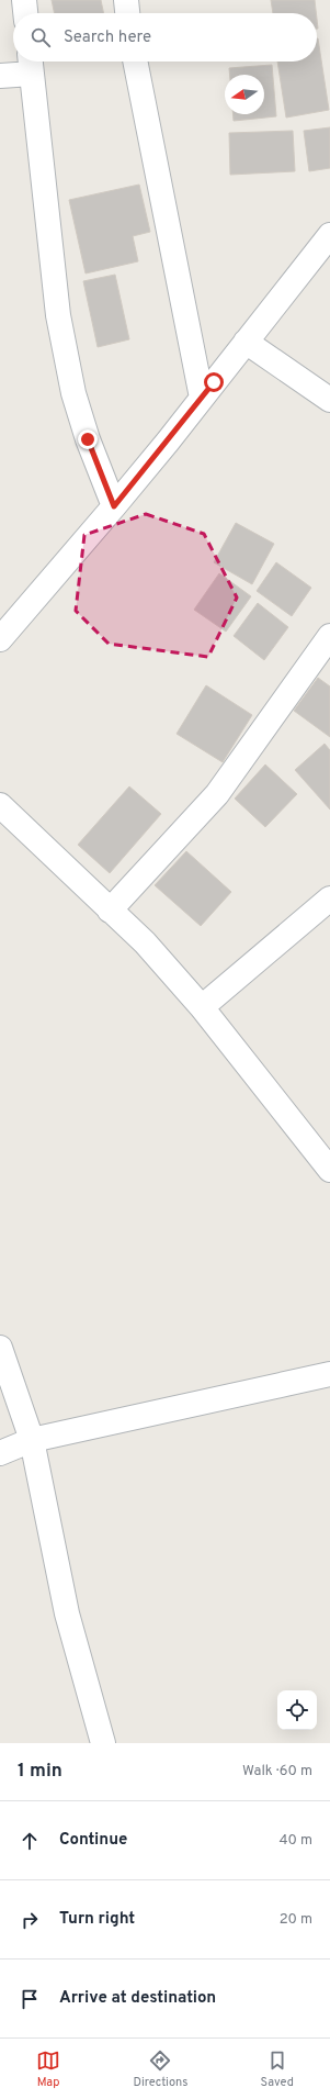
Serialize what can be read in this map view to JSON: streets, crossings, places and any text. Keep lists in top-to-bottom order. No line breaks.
{"north":"left","page":{"search":"Search here","heading":["1 min","Walk · 60 m"],"list":[["Continue","40 m"],["Turn right","20 m"],"Arrive at destination"],"nav":["Map","Directions","Saved"]}}
